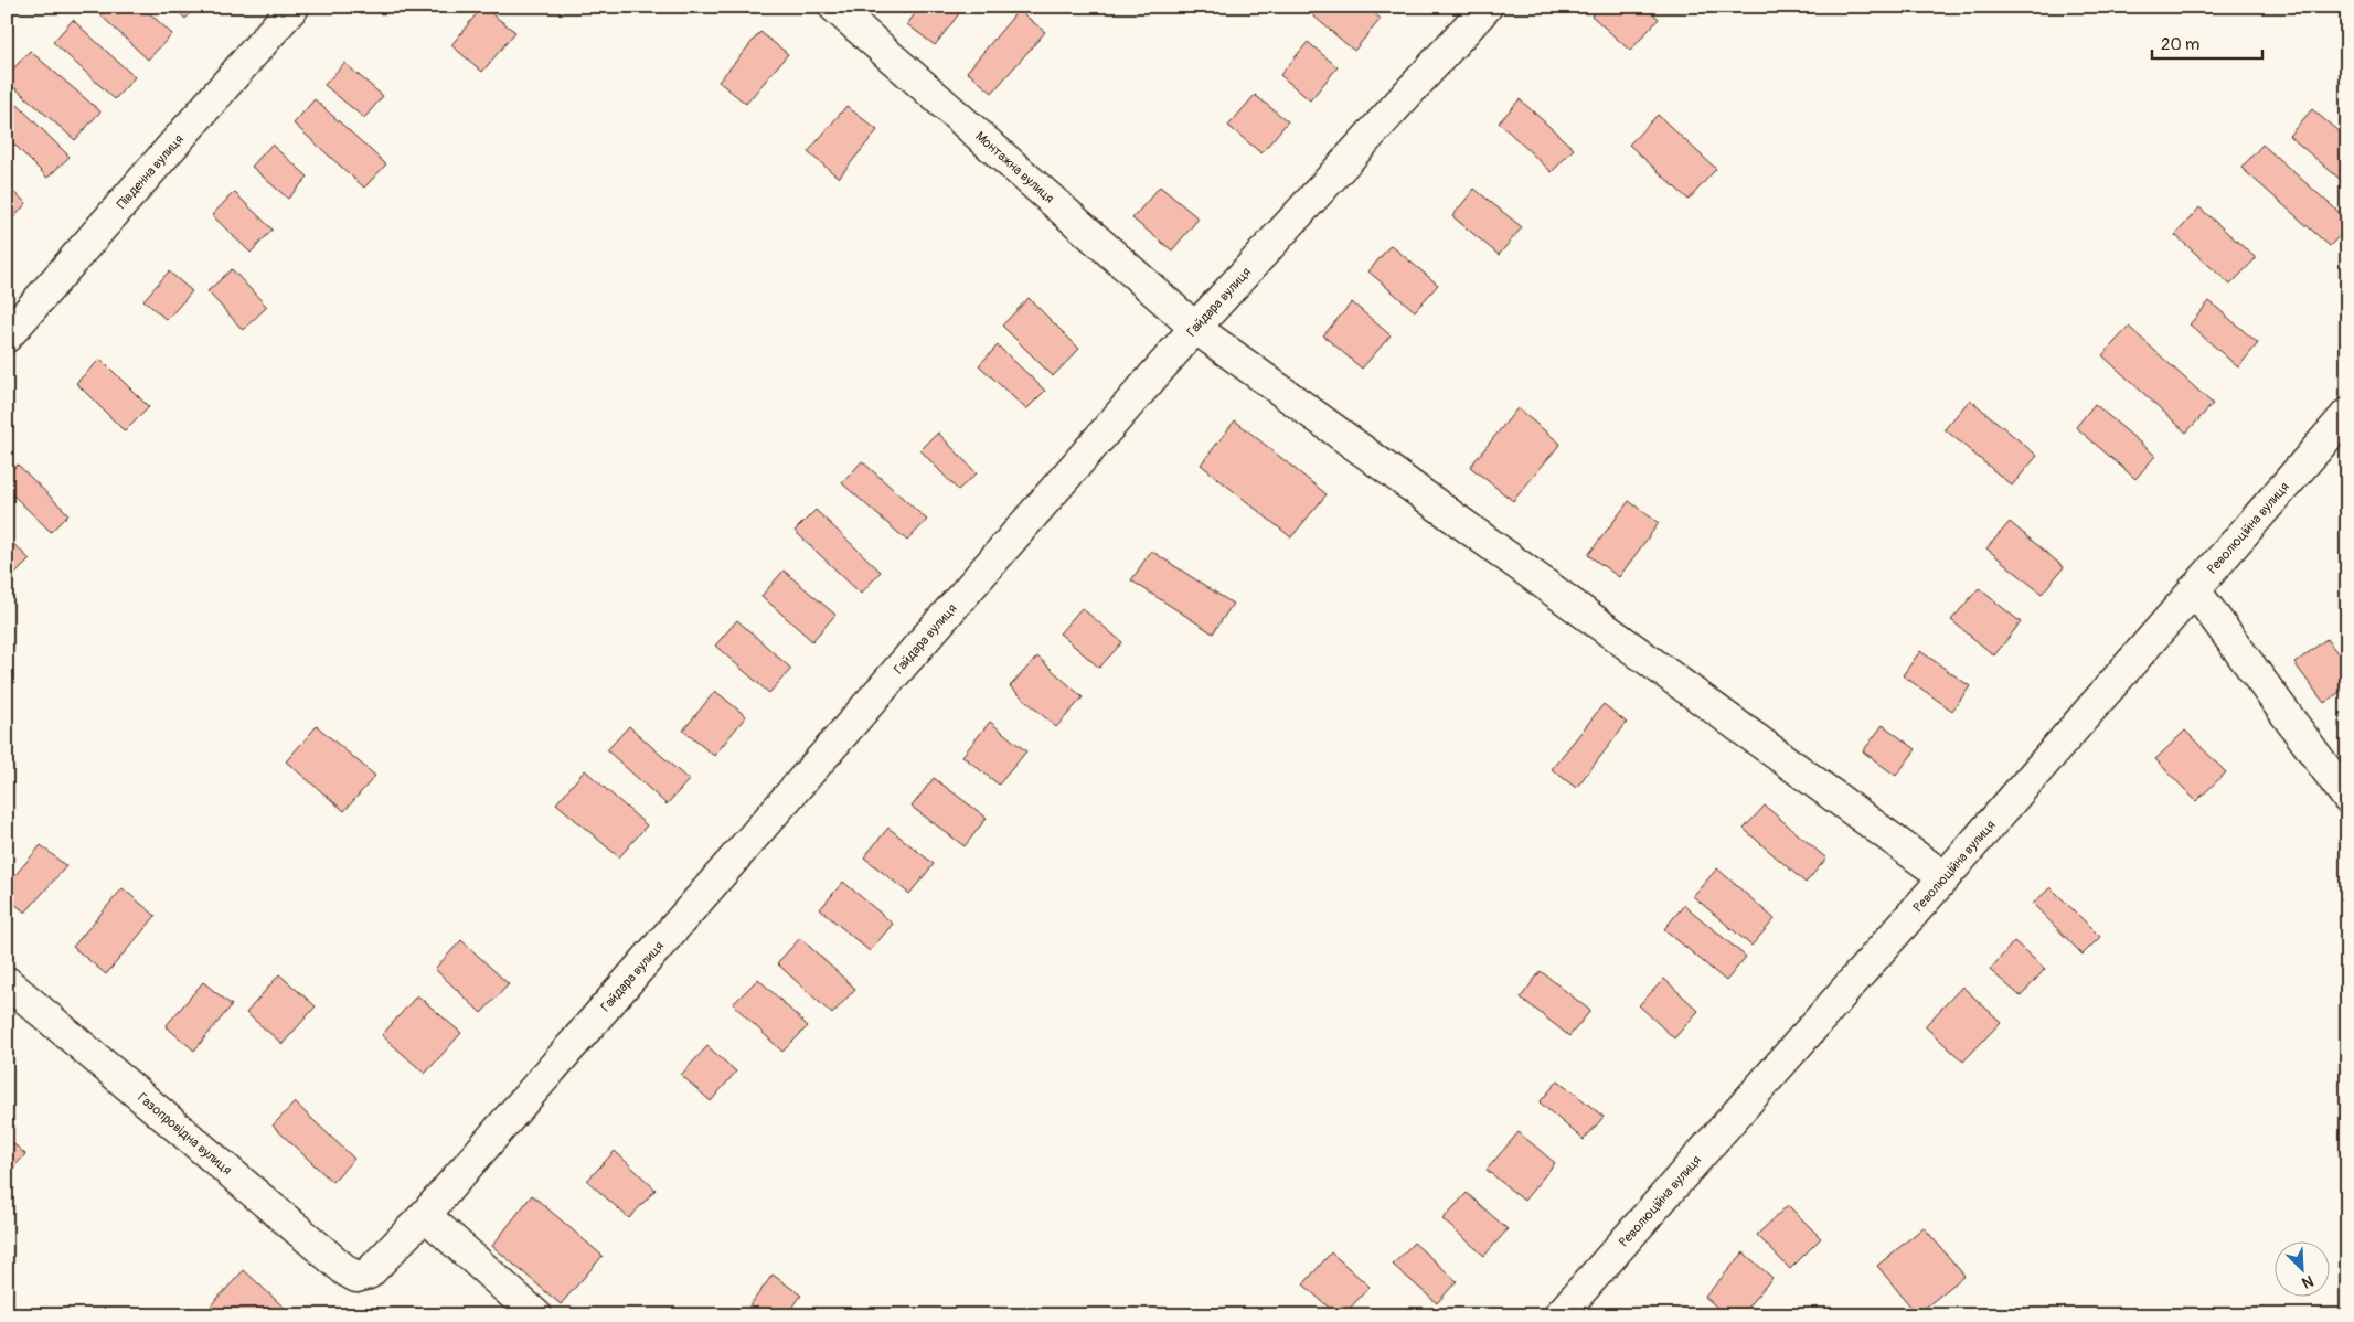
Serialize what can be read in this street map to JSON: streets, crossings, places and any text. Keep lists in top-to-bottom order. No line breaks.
{"streets":{"street":["Монтажна вулиця","Південна вулиця","Гайдара вулиця","Революційна вулиця","Газопровідна вулиця"]},"crossings":[["Монтажна вулиця","Гайдара вулиця"],["Монтажна вулиця","Революційна вулиця"],["Гайдара вулиця","Газопровідна вулиця"]],"scale_bar":"20 m","north":"bottom right"}
